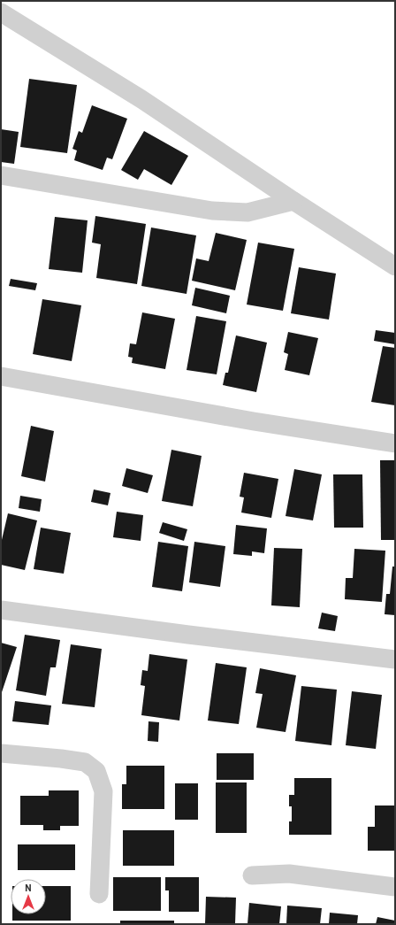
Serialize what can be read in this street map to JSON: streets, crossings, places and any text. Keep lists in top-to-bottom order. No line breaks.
{"north":"top"}
